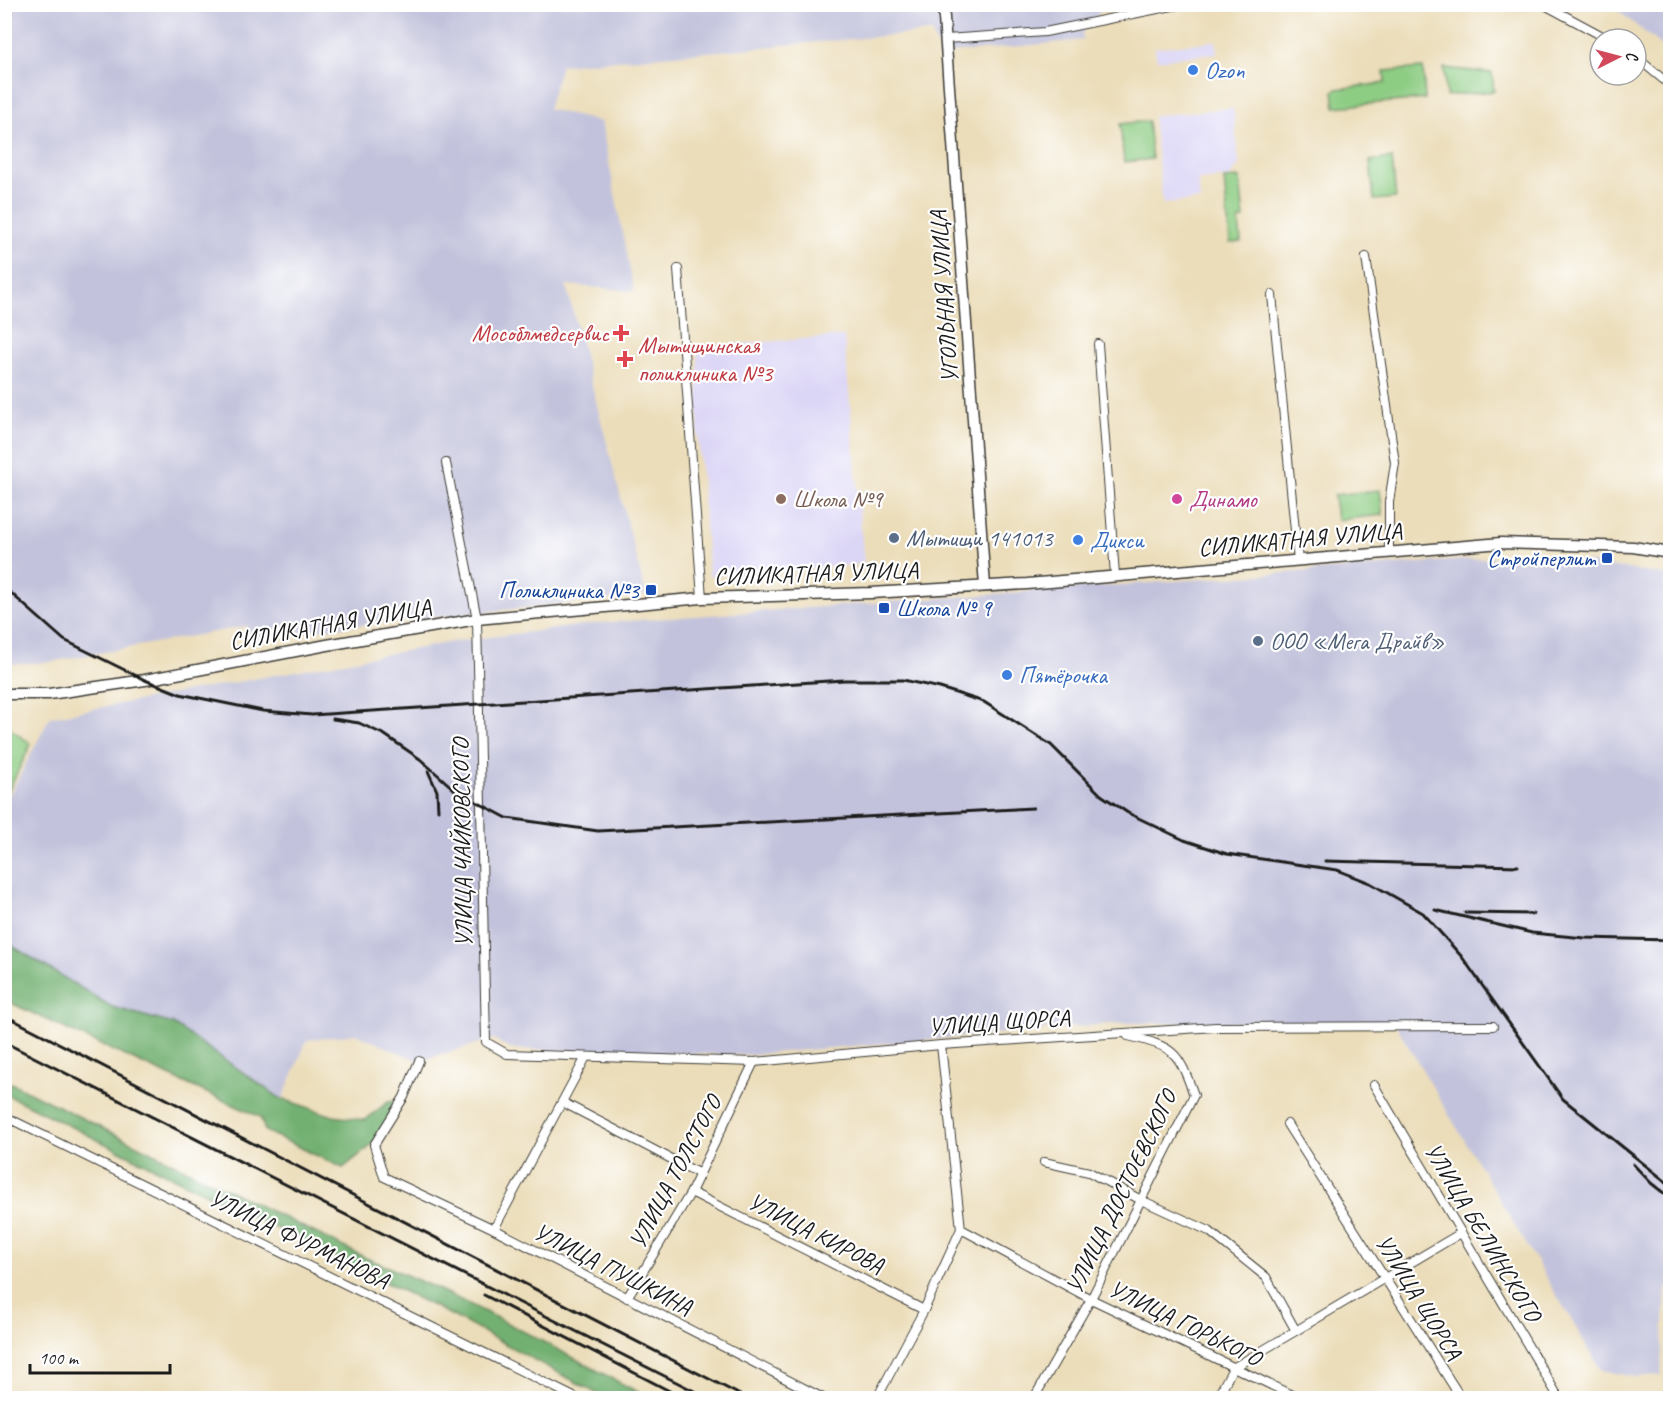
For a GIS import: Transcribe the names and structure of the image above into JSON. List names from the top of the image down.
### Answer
{
  "streets": {
    "street": [
      "УГОЛЬНАЯ УЛИЦА",
      "СИЛИКАТНАЯ УЛИЦА",
      "УЛИЦА ЧАЙКОВСКОГО",
      "УЛИЦА ЩОРСА",
      "УЛИЦА ТОЛСТОГО",
      "УЛИЦА ДОСТОЕВСКОГО",
      "УЛИЦА БЕЛИНСКОГО",
      "УЛИЦА КИРОВА",
      "УЛИЦА ФУРМАНОВА",
      "УЛИЦА ПУШКИНА",
      "УЛИЦА ГОРЬКОГО"
    ]
  },
  "crossings": [
    ["УГОЛЬНАЯ УЛИЦА", "СИЛИКАТНАЯ УЛИЦА"],
    ["СИЛИКАТНАЯ УЛИЦА", "УЛИЦА ЧАЙКОВСКОГО"],
    ["УЛИЦА ЧАЙКОВСКОГО", "УЛИЦА ЩОРСА"],
    ["УЛИЦА ЩОРСА", "УЛИЦА ТОЛСТОГО"],
    ["УЛИЦА ЩОРСА", "УЛИЦА ДОСТОЕВСКОГО"],
    ["УЛИЦА ТОЛСТОГО", "УЛИЦА КИРОВА"],
    ["УЛИЦА ТОЛСТОГО", "УЛИЦА ПУШКИНА"],
    ["УЛИЦА ДОСТОЕВСКОГО", "УЛИЦА ГОРЬКОГО"]
  ],
  "places": {
    "other": [
      "Ozon",
      "Школа №9",
      "Динамо",
      "Мытищи 141013",
      "Дикси",
      "ООО «Мега Драйв»",
      "Пятёрочка"
    ],
    "health": ["Мособлмедсервис", "Мытищинская поликлиника №3"],
    "transit": ["Стройперлит", "Поликлиника №3", "Школа № 9"]
  },
  "scale_bar": "100 m",
  "north": "right"
}
